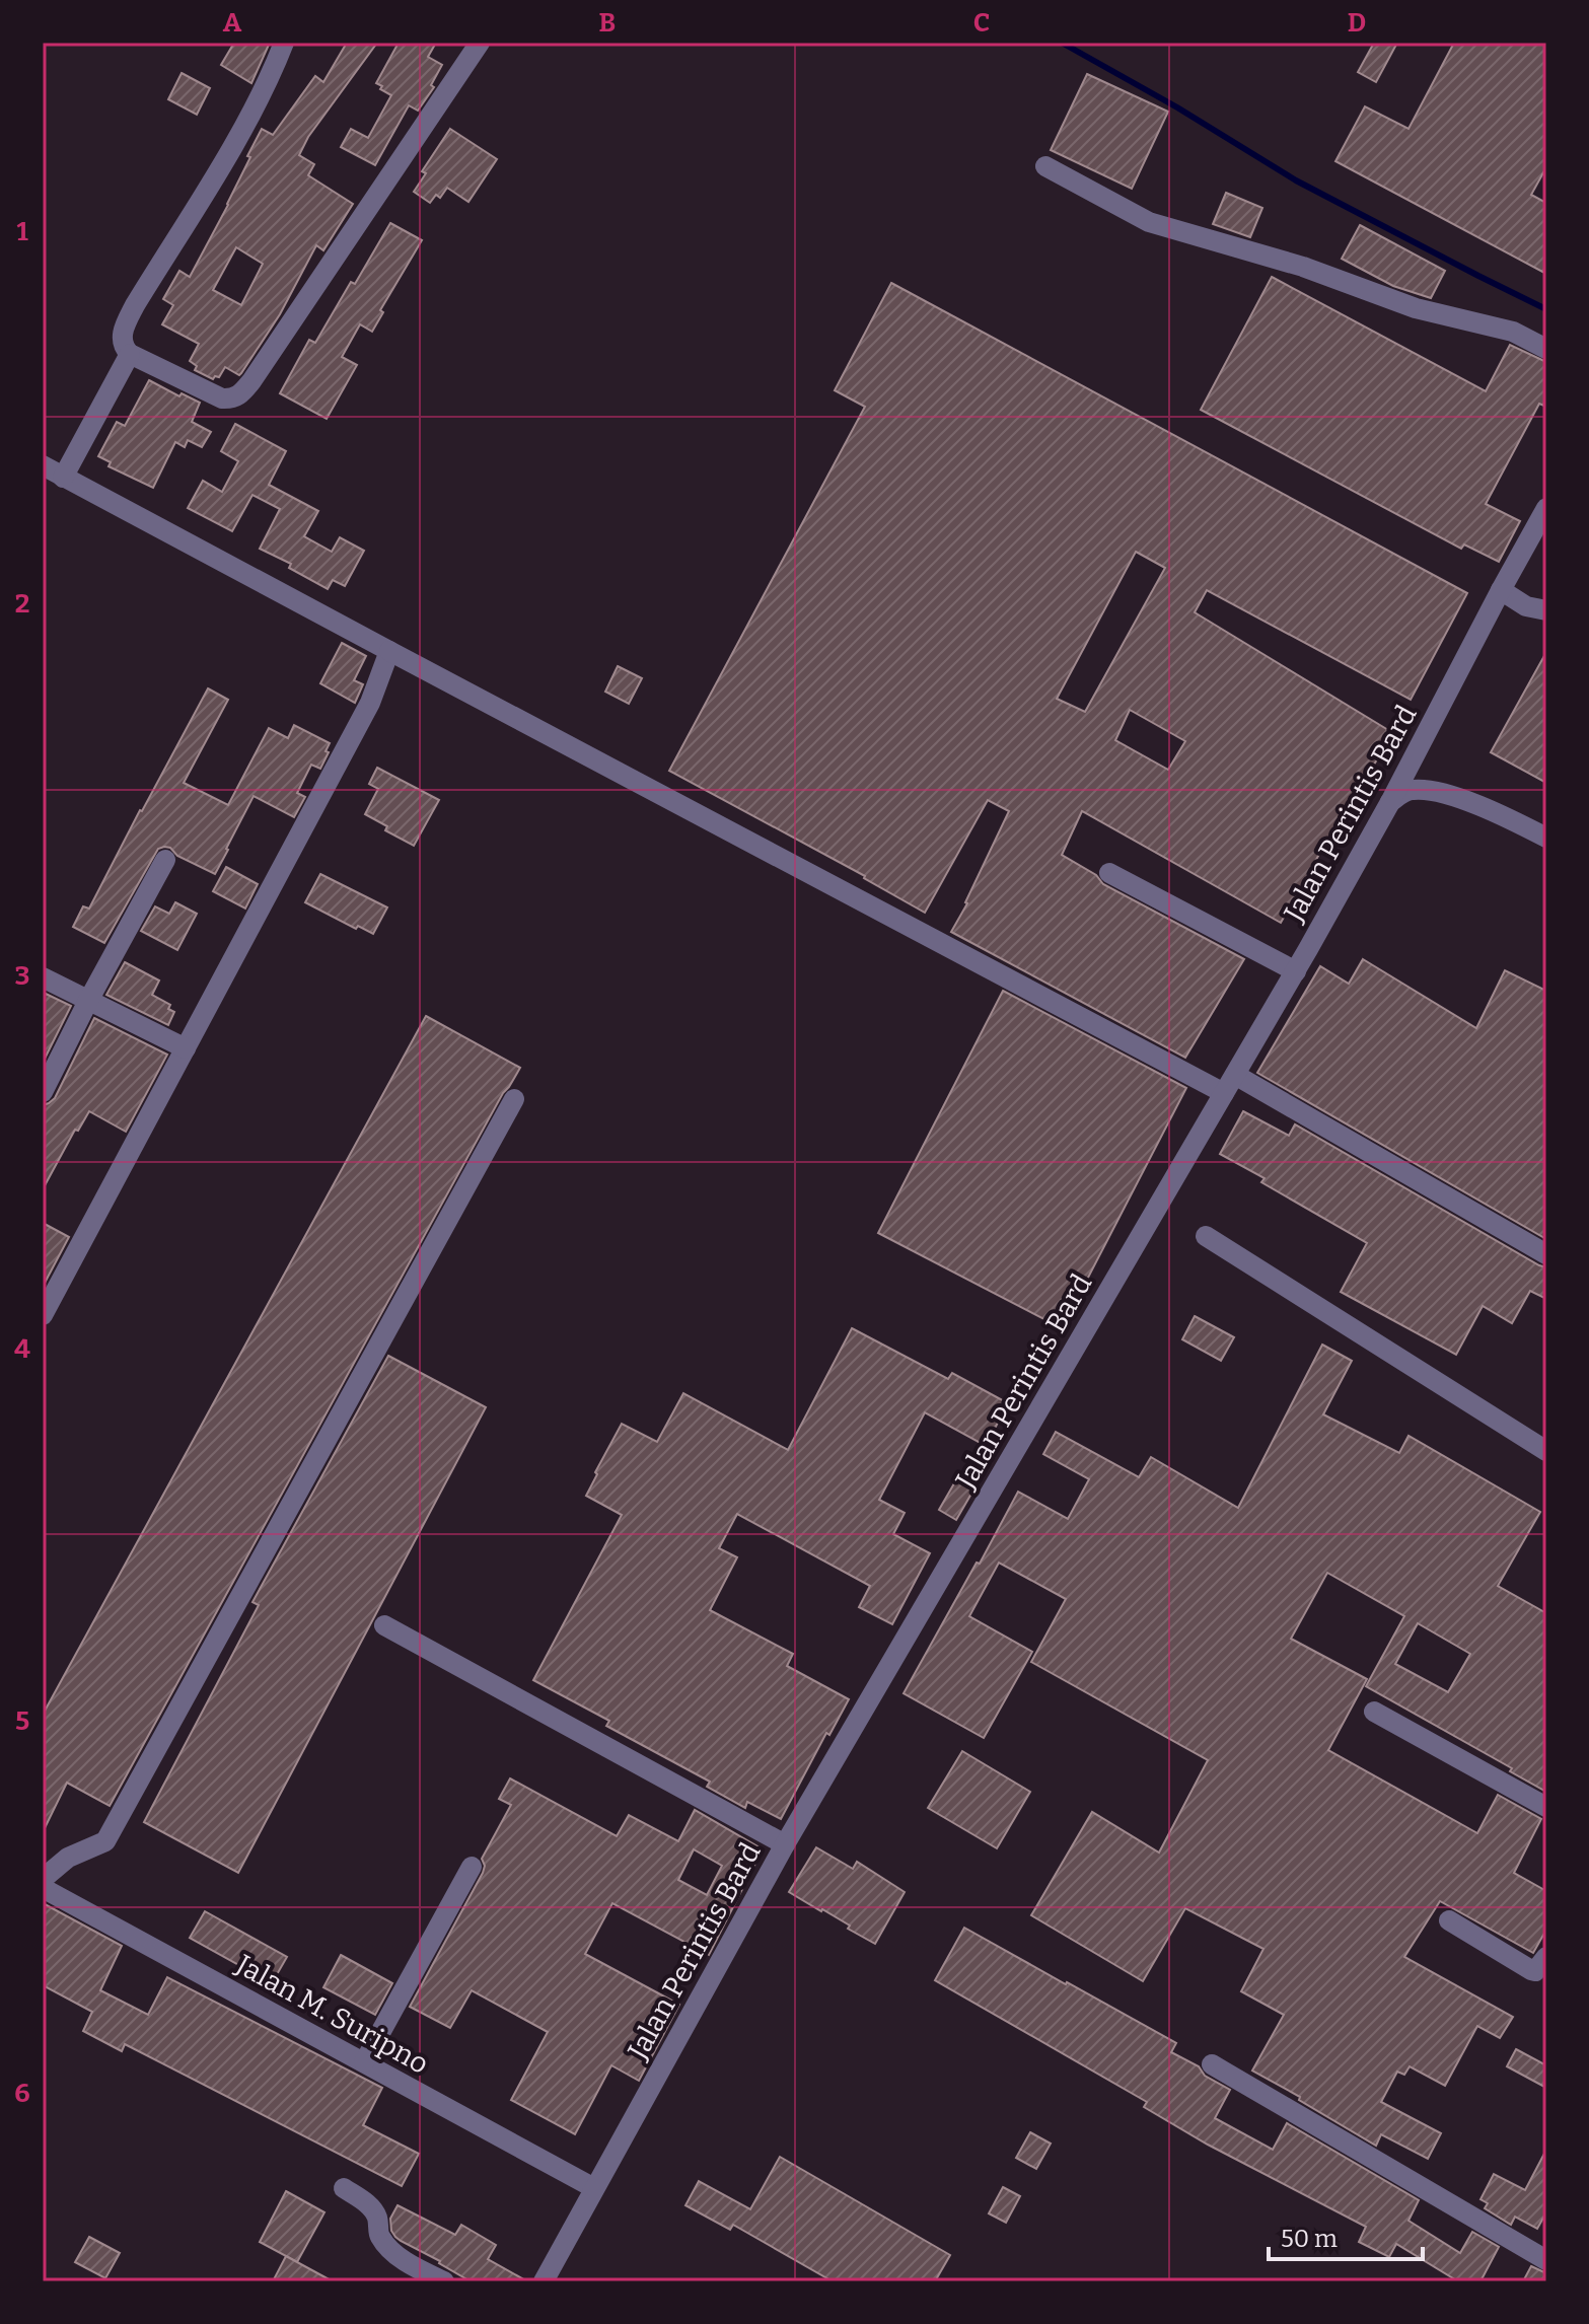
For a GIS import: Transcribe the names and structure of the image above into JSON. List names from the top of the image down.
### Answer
{
  "streets": {
    "street": ["Jalan Perintis Bard", "Jalan M. Suripno"]
  },
  "crossings": [
    ["Jalan Perintis Bard", "Jalan M. Suripno"]
  ],
  "scale_bar": "50 m",
  "grid": {
    "columns": [
      "A",
      "B",
      "C",
      "D"
    ],
    "rows": [
      "1",
      "2",
      "3",
      "4",
      "5",
      "6"
    ]
  }
}
